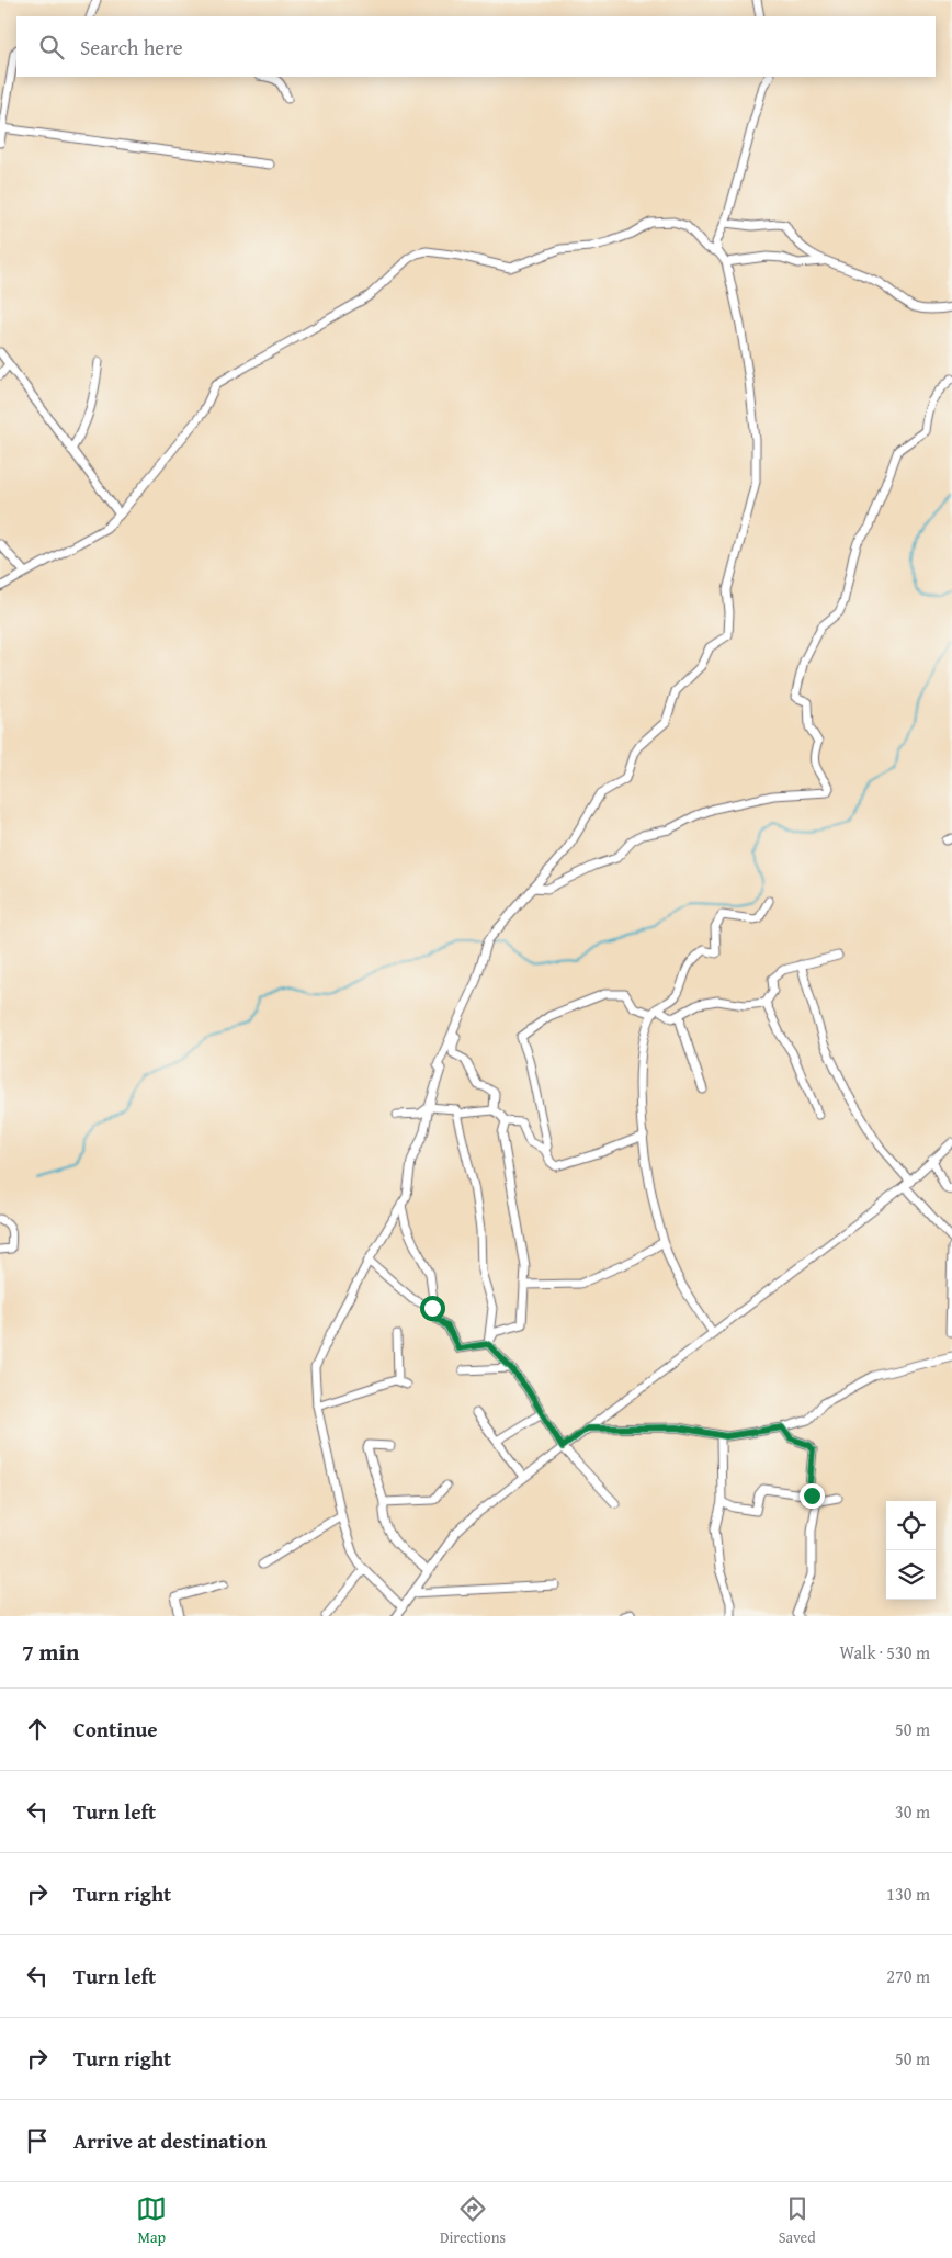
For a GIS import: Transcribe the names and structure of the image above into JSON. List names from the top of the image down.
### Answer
{
  "page": {
    "search": "Search here",
    "heading": ["7 min", "Walk · 530 m"],
    "list": [
      ["Continue", "50 m"],
      ["Turn left", "30 m"],
      ["Turn right", "130 m"],
      ["Turn left", "270 m"],
      ["Turn right", "50 m"],
      "Arrive at destination"
    ],
    "nav": ["Map", "Directions", "Saved"]
  }
}
